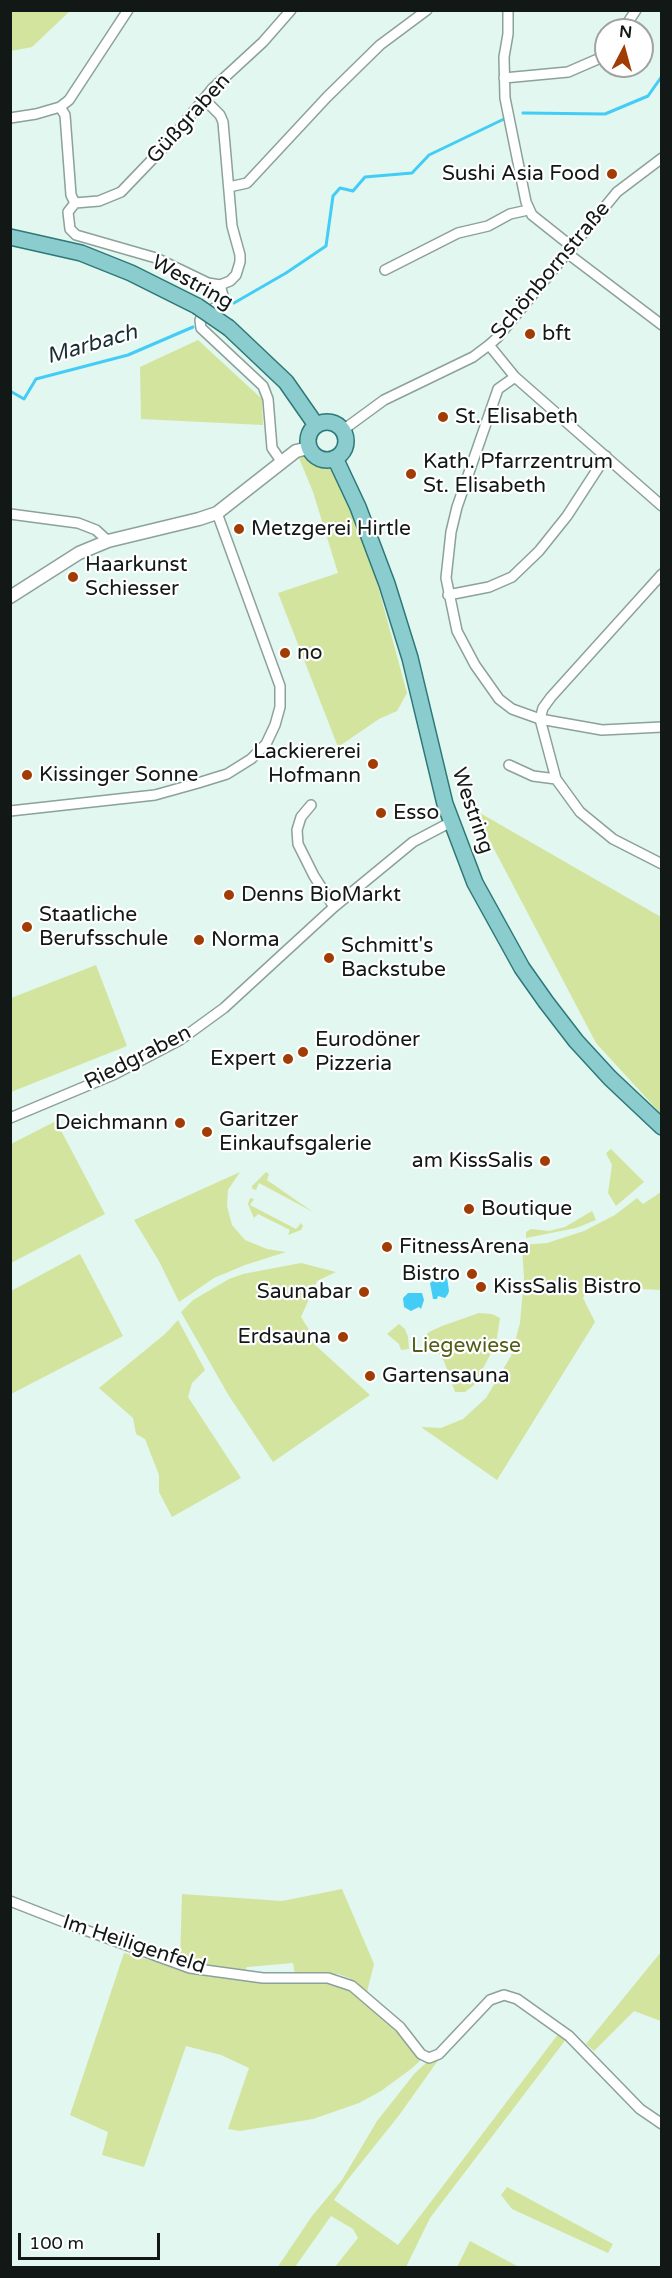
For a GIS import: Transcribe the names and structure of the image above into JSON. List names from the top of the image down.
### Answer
{
  "streets": {
    "main road": ["Westring"],
    "street": [
      "Güßgraben",
      "Schönbornstraße",
      "Riedgraben",
      "Im Heiligenfeld"
    ]
  },
  "crossings": [
    ["Schönbornstraße", "Westring"],
    ["Westring", "Riedgraben"]
  ],
  "water": ["Marbach"],
  "parks": ["Liegewiese"],
  "places": [
    "Sushi Asia Food",
    "bft",
    "St. Elisabeth",
    "Kath. Pfarrzentrum St. Elisabeth",
    "Metzgerei Hirtle",
    "Haarkunst Schiesser",
    "no",
    "Lackiererei Hofmann",
    "Kissinger Sonne",
    "Esso",
    "Denns BioMarkt",
    "Staatliche Berufsschule",
    "Norma",
    "Schmitt's Backstube",
    "Eurodöner Pizzeria",
    "Expert",
    "Deichmann",
    "Garitzer Einkaufsgalerie",
    "am KissSalis",
    "Boutique",
    "FitnessArena",
    "Bistro",
    "KissSalis Bistro",
    "Saunabar",
    "Erdsauna",
    "Gartensauna"
  ],
  "scale_bar": "100 m",
  "north": "top"
}
